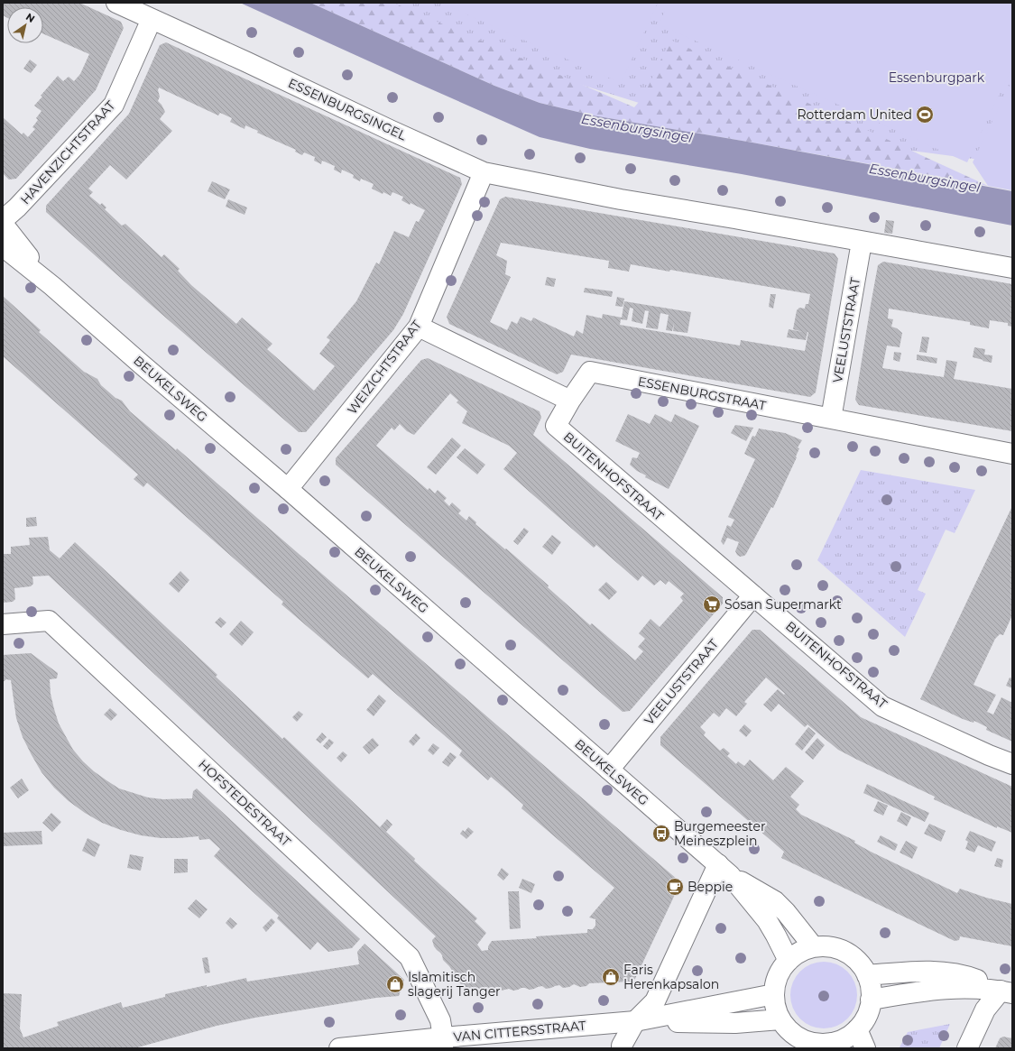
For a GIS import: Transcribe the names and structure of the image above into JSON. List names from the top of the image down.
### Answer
{
  "streets": {
    "street": [
      "ESSENBURGSINGEL",
      "HAVENZICHTSTRAAT",
      "VEELUSTSTRAAT",
      "WEIZICHTSTRAAT",
      "BEUKELSWEG",
      "ESSENBURGSTRAAT",
      "BUITENHOFSTRAAT",
      "HOFSTEDESTRAAT",
      "VAN CITTERSSTRAAT"
    ]
  },
  "crossings": [
    ["ESSENBURGSINGEL", "HAVENZICHTSTRAAT"],
    ["ESSENBURGSINGEL", "VEELUSTSTRAAT"],
    ["ESSENBURGSINGEL", "WEIZICHTSTRAAT"],
    ["VEELUSTSTRAAT", "BEUKELSWEG"],
    ["VEELUSTSTRAAT", "ESSENBURGSTRAAT"],
    ["VEELUSTSTRAAT", "BUITENHOFSTRAAT"],
    ["WEIZICHTSTRAAT", "BEUKELSWEG"],
    ["BEUKELSWEG", "VAN CITTERSSTRAAT"],
    ["ESSENBURGSTRAAT", "BUITENHOFSTRAAT"],
    ["HOFSTEDESTRAAT", "VAN CITTERSSTRAAT"]
  ],
  "water": ["Essenburgsingel"],
  "parks": ["Essenburgpark"],
  "places": {
    "sports": ["Rotterdam United"],
    "supermarket": ["Sosan Supermarkt"],
    "bus stop": ["Burgemeester Meineszplein"],
    "cafe": ["Beppie"],
    "shop": ["Faris Herenkapsalon", "Islamitisch slagerij Tanger"]
  },
  "north": "top right"
}
